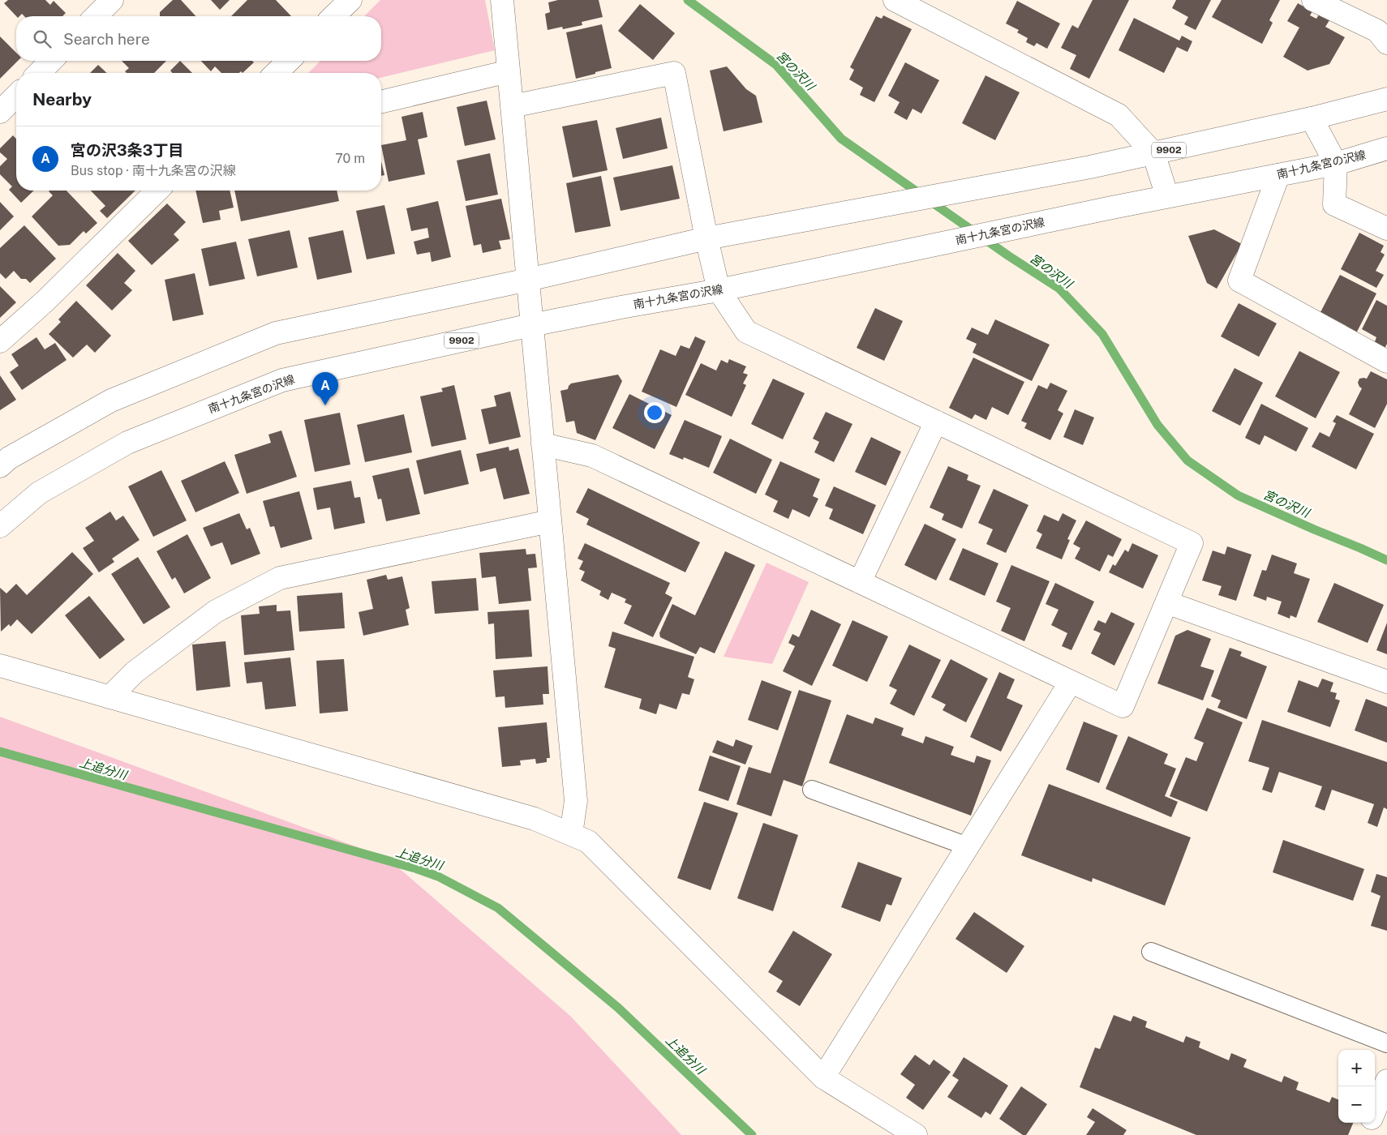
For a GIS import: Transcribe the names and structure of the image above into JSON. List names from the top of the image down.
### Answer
{
  "streets": {
    "street": ["9902", "南十九条宮の沢線"]
  },
  "water": ["宮の沢川", "上追分川"],
  "page": {
    "search": "Search here",
    "heading": "Nearby",
    "list": [
      {
        "mark": "A",
        "name": "宮の沢3条3丁目",
        "note": "Bus stop · 南十九条宮の沢線",
        "value": "70 m"
      }
    ],
    "pins": "A",
    "map_buttons": ["+", "−"]
  }
}
